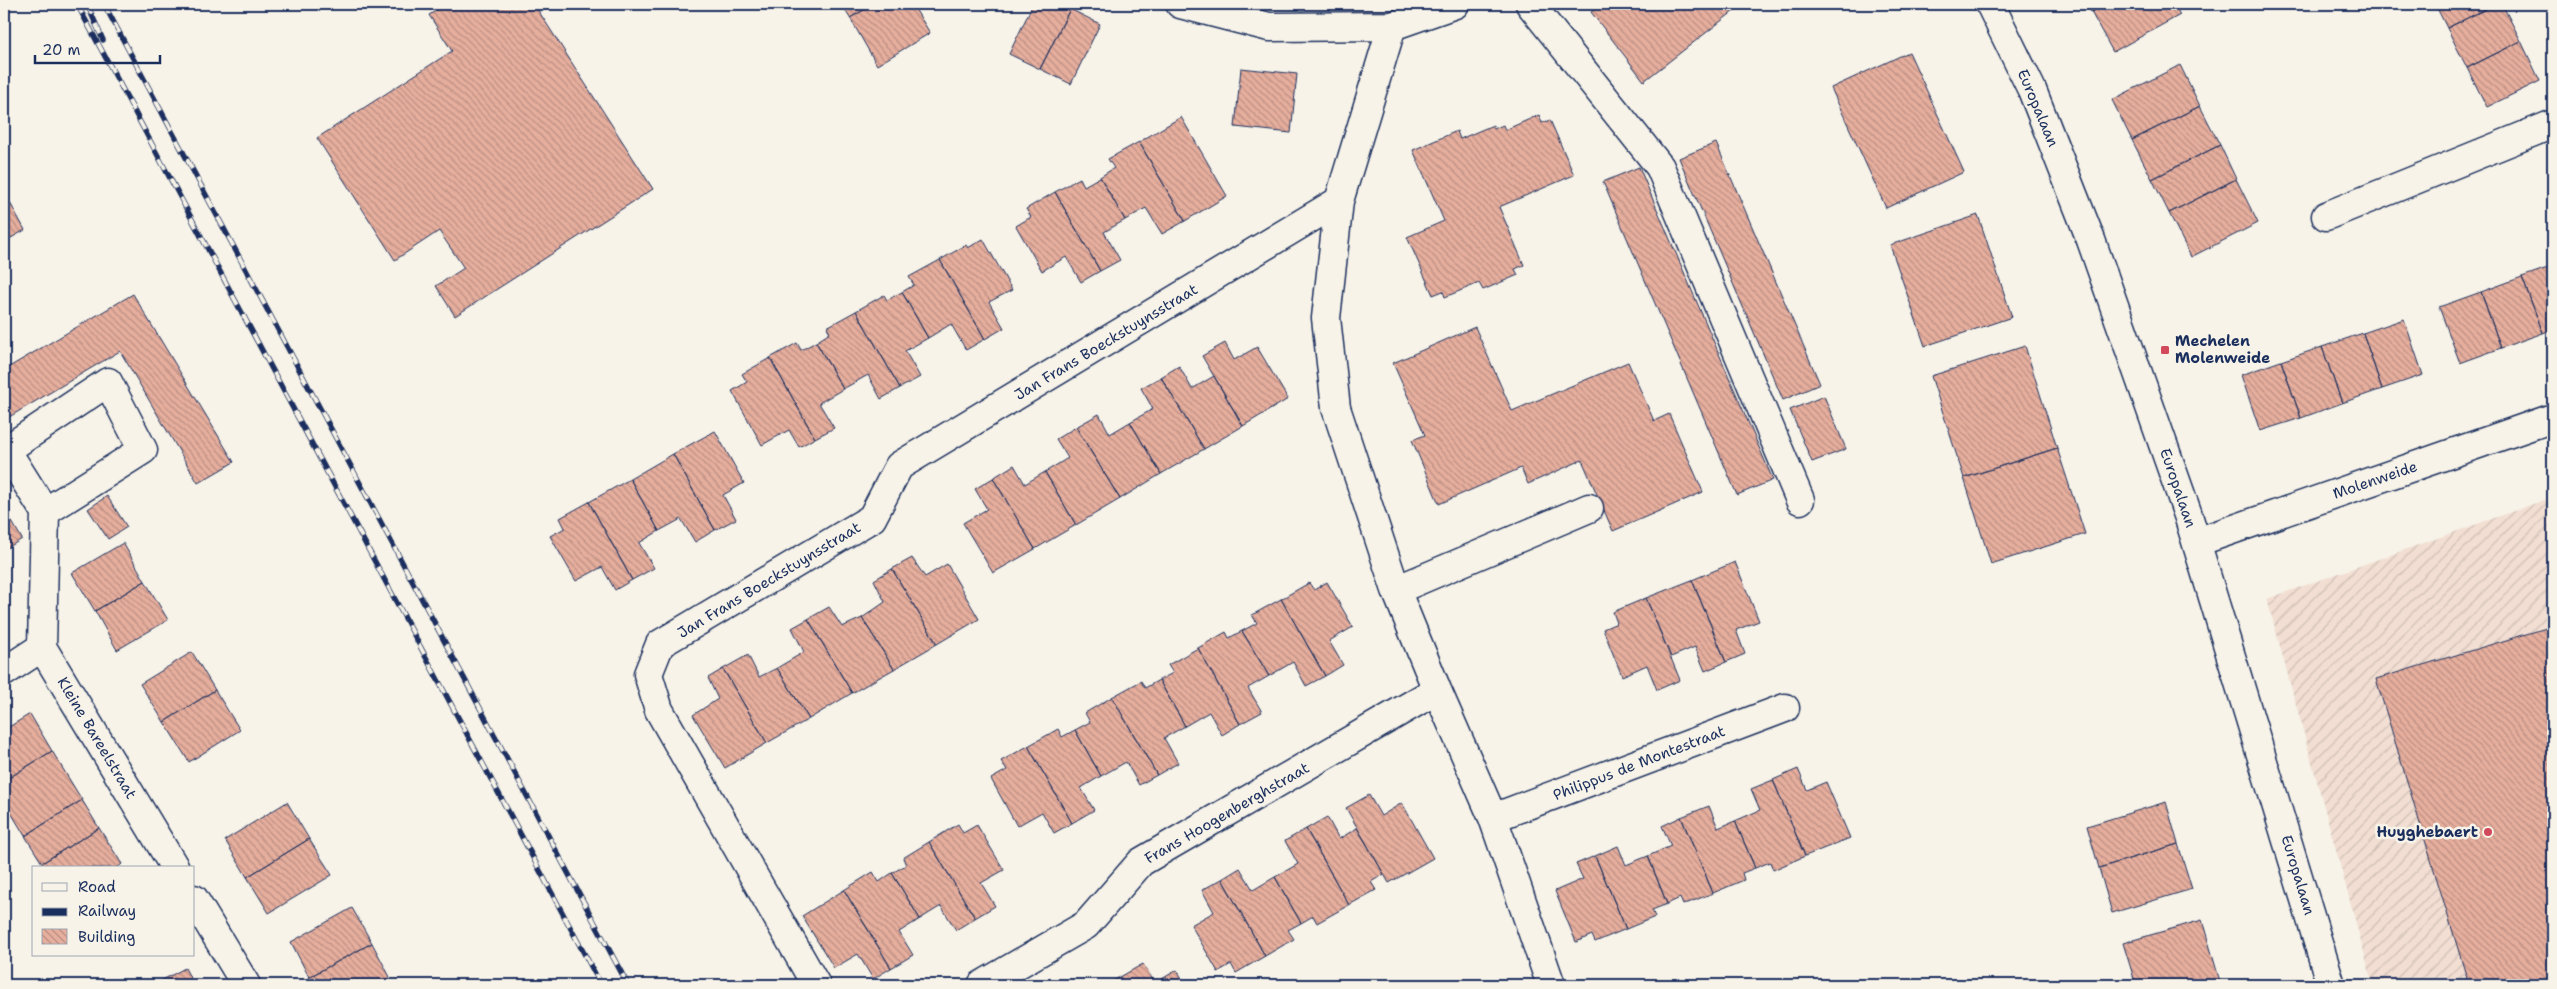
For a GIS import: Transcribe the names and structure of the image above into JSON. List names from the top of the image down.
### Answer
{
  "streets": {
    "street": [
      "Europalaan",
      "Jan Frans Boeckstuynsstraat",
      "Molenweide",
      "Kleine Bareelstraat",
      "Philippus de Montestraat",
      "Frans Hoogenberghstraat"
    ]
  },
  "crossings": [
    ["Europalaan", "Molenweide"]
  ],
  "places": {
    "transit": ["Mechelen Molenweide"],
    "other": ["Huyghebaert"]
  },
  "legend": ["Road", "Railway", "Building"],
  "scale_bar": "20 m"
}
